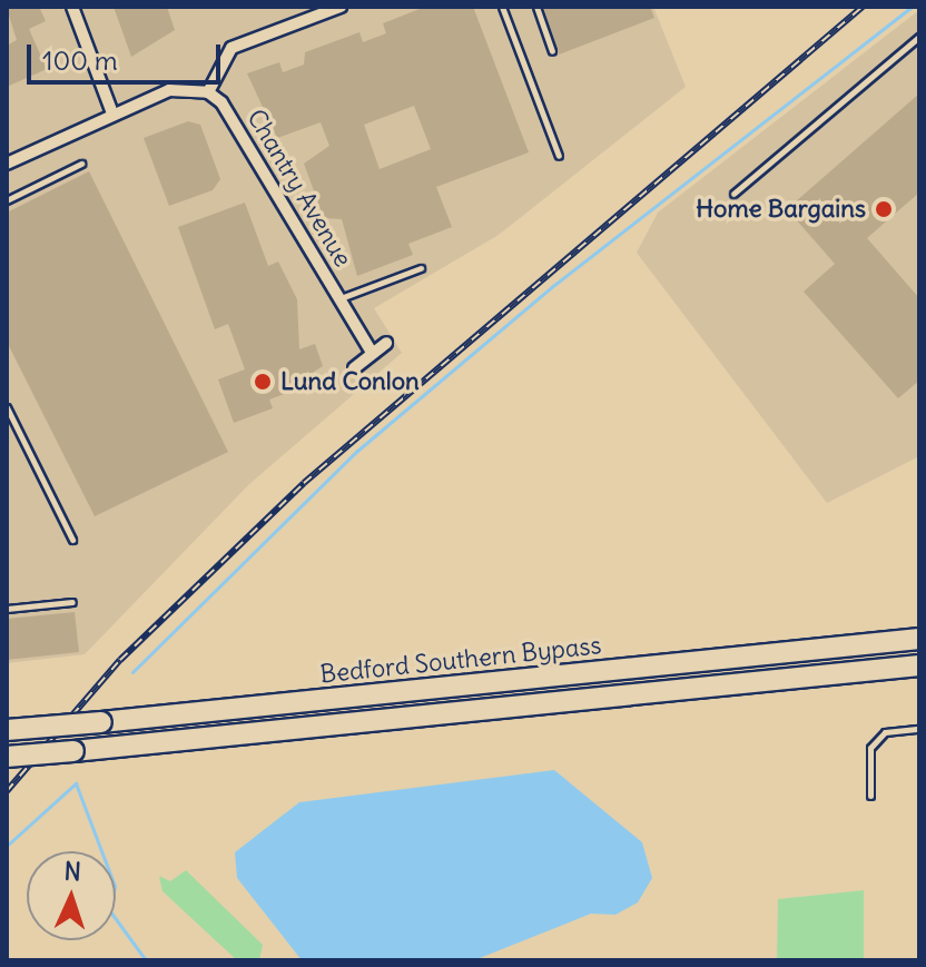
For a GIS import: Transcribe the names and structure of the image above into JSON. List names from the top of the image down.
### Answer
{
  "streets": {
    "highway": ["Bedford Southern Bypass"],
    "street": ["Chantry Avenue"]
  },
  "places": ["Home Bargains", "Lund Conlon"],
  "scale_bar": "100 m",
  "north": "top"
}
